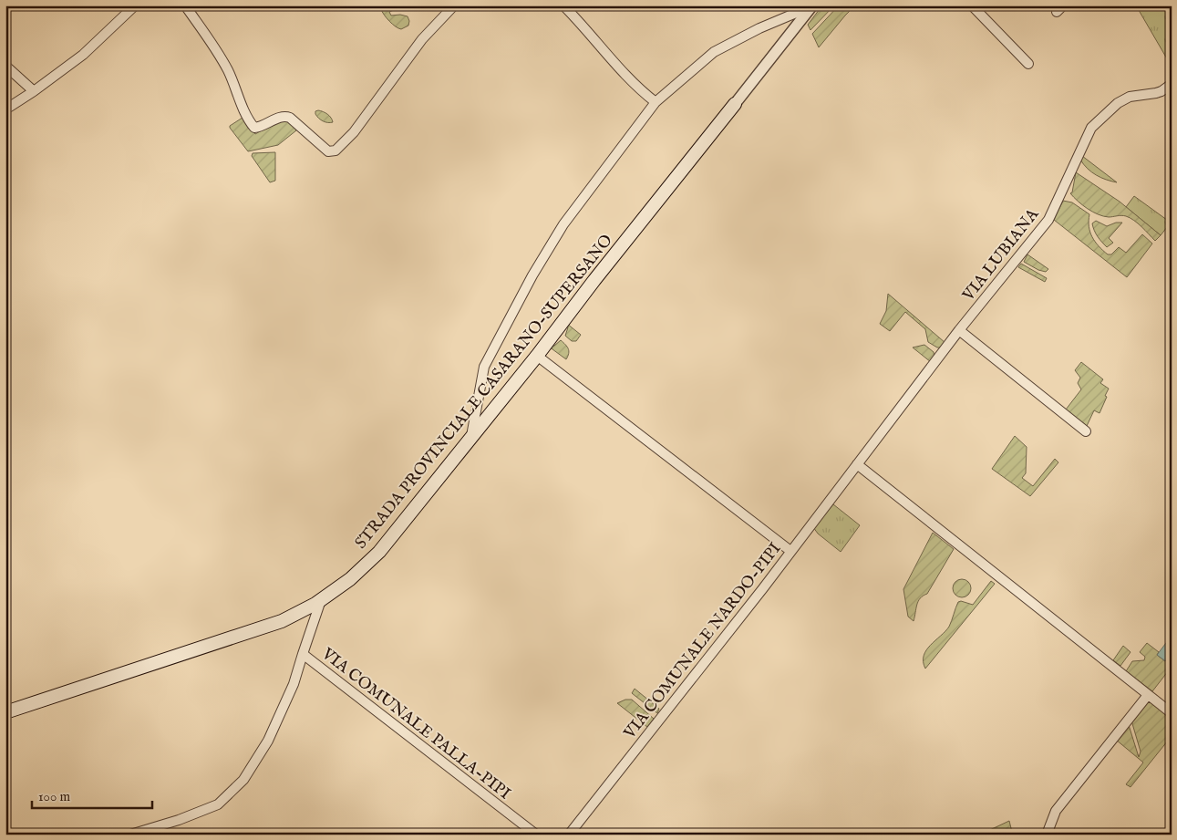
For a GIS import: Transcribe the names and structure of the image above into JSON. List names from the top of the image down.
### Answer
{
  "streets": {
    "main road": ["STRADA PROVINCIALE CASARANO-SUPERSANO"],
    "street": ["VIA LUBIANA", "VIA COMUNALE NARDO-PIPI", "VIA COMUNALE PALLA-PIPI"]
  },
  "crossings": [
    ["VIA LUBIANA", "VIA COMUNALE NARDO-PIPI"],
    ["STRADA PROVINCIALE CASARANO-SUPERSANO", "VIA COMUNALE PALLA-PIPI"]
  ],
  "scale_bar": "100 m"
}
